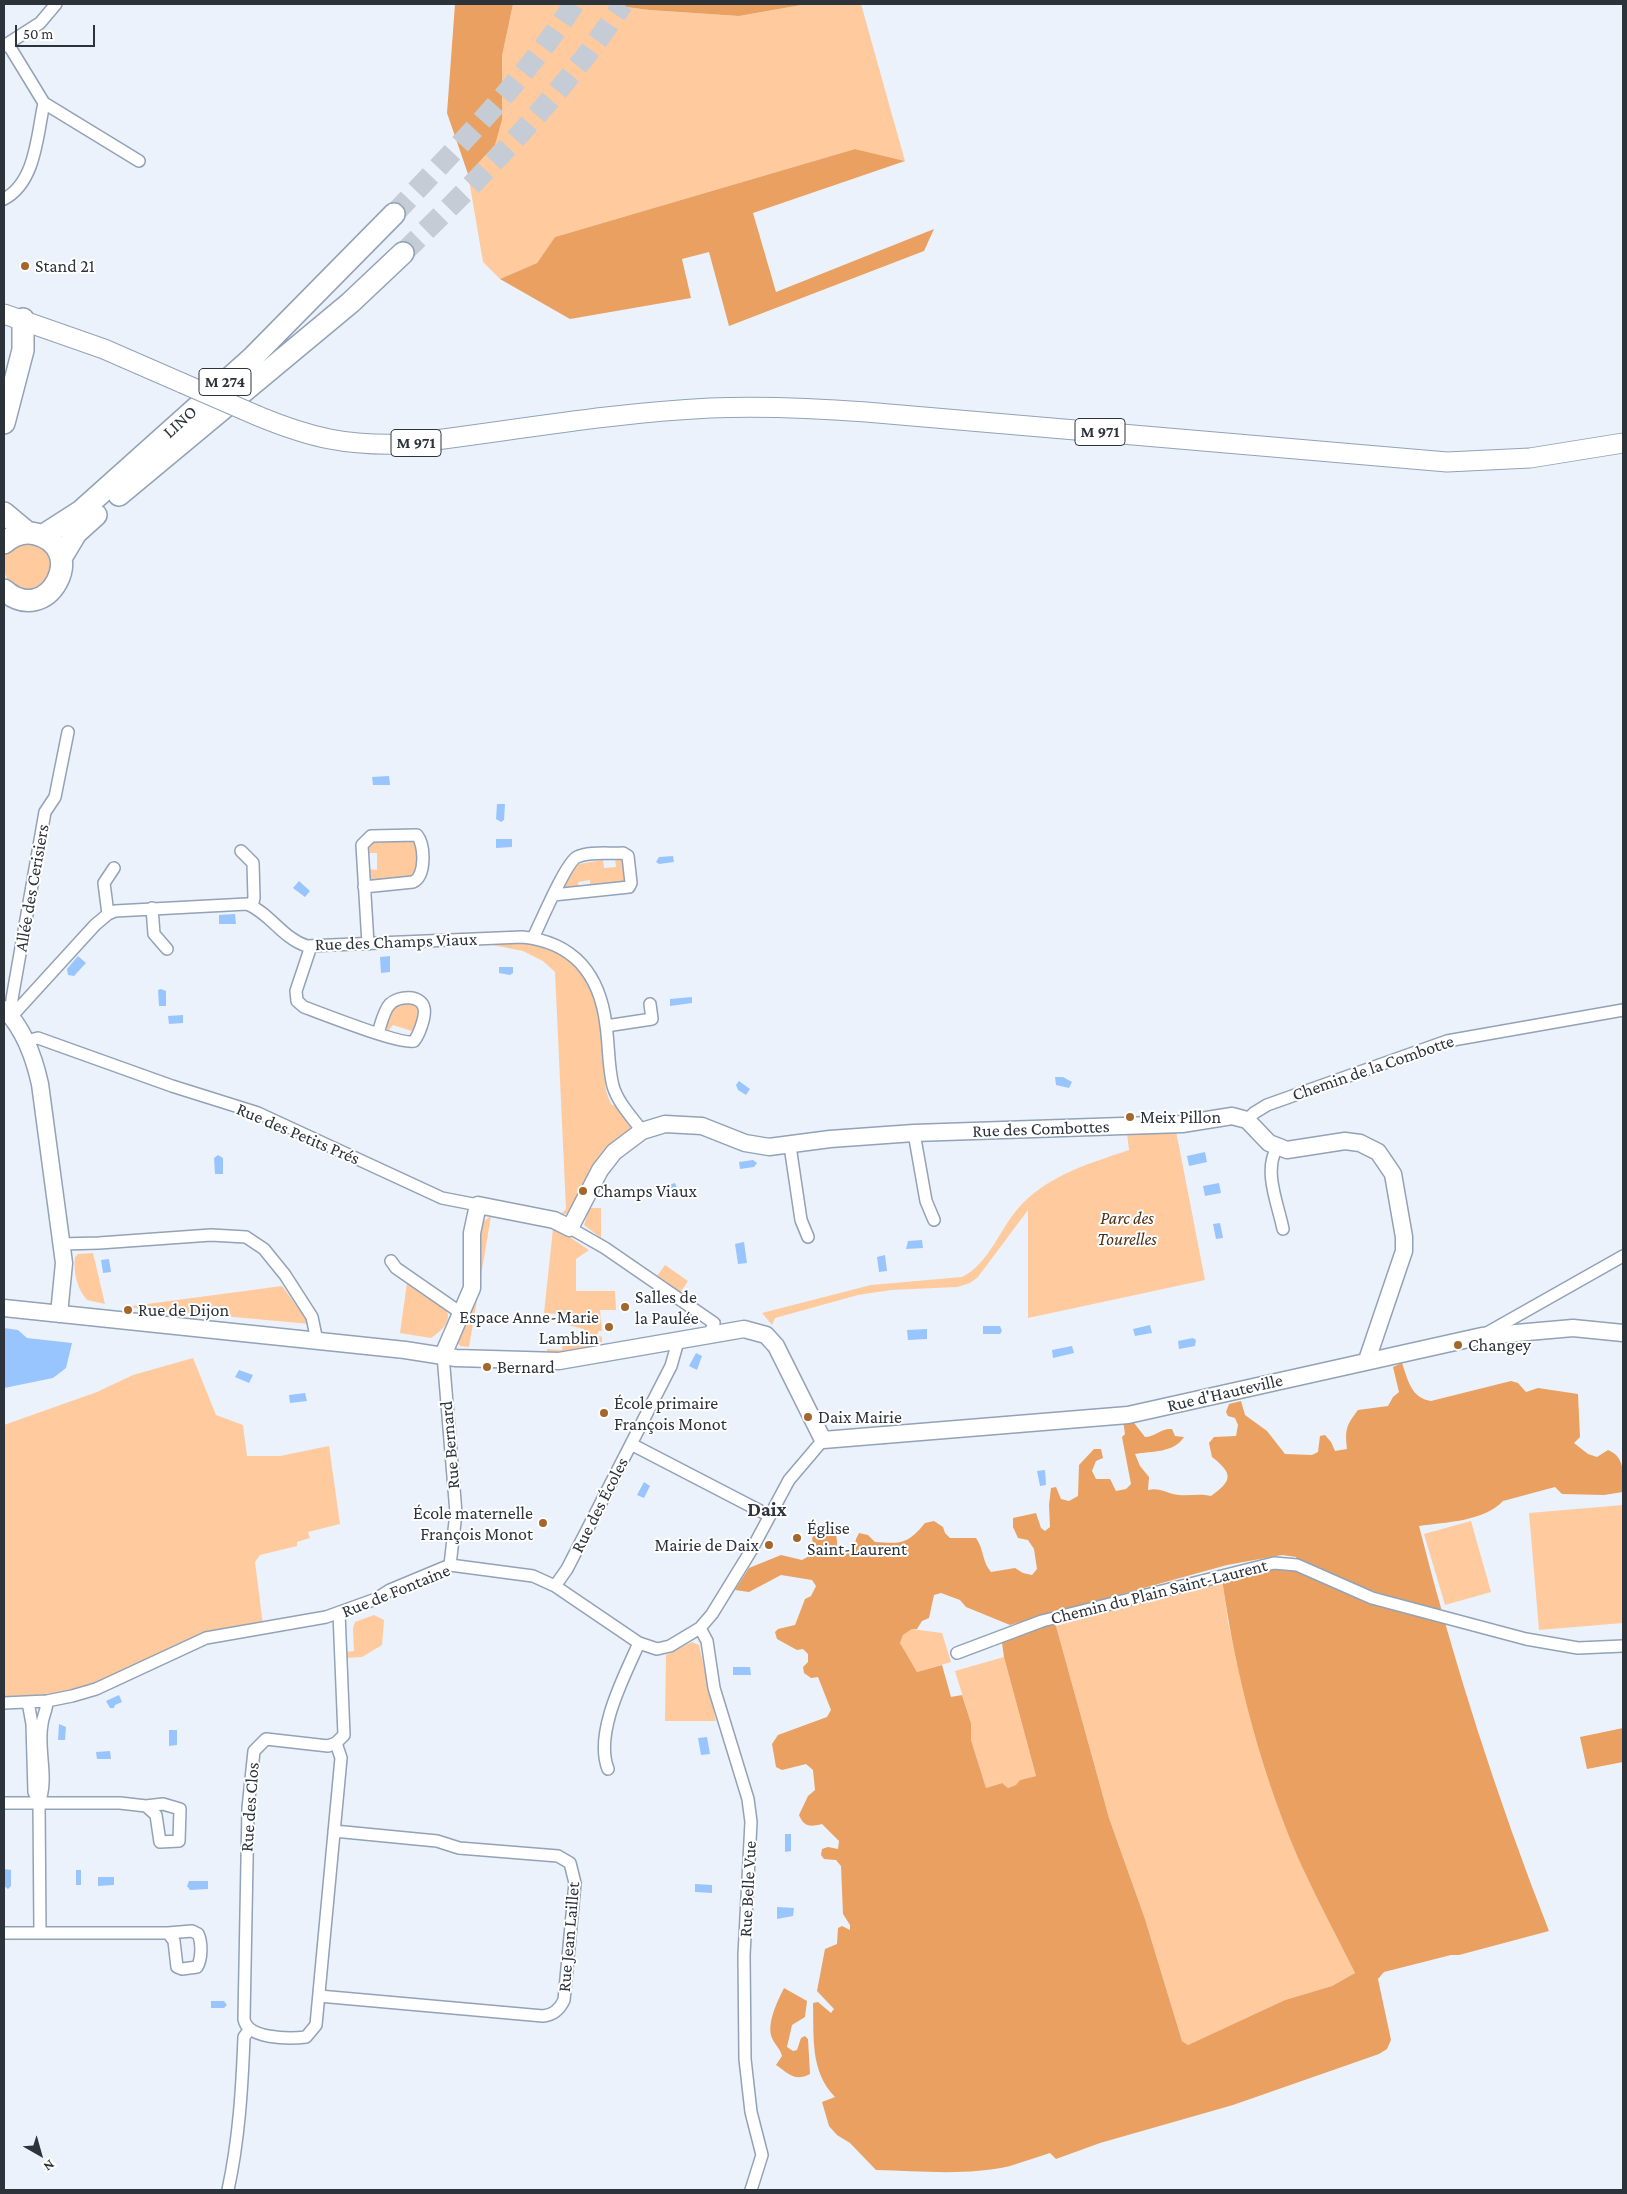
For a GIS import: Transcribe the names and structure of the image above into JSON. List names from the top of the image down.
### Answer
{
  "streets": {
    "highway": ["M 274", "LINO"],
    "main road": ["M 971"],
    "street": [
      "Allée des Cerisiers",
      "Rue des Champs Viaux",
      "Chemin de la Combotte",
      "Rue des Combottes",
      "Rue des Petits Prés",
      "Rue d'Hauteville",
      "Rue Bernard",
      "Rue des Écoles",
      "Rue de Fontaine",
      "Chemin du Plain Saint-Laurent",
      "Rue des Clos",
      "Rue Belle Vue",
      "Rue Jean Laillet"
    ]
  },
  "crossings": [
    ["Rue des Champs Viaux", "Rue des Combottes"],
    ["Chemin de la Combotte", "Rue des Combottes"],
    ["Rue des Combottes", "Rue des Petits Prés"],
    ["Rue d'Hauteville", "Rue de Fontaine"],
    ["Rue Bernard", "Rue de Fontaine"],
    ["Rue des Écoles", "Rue de Fontaine"],
    ["Rue de Fontaine", "Rue Belle Vue"]
  ],
  "districts": ["Daix"],
  "parks": ["Parc des Tourelles"],
  "places": [
    "Stand 21",
    "Meix Pillon",
    "Champs Viaux",
    "Salles de la Paulée",
    "Rue de Dijon",
    "Espace Anne-Marie Lamblin",
    "Changey",
    "Bernard",
    "École primaire François Monot",
    "Daix Mairie",
    "École maternelle François Monot",
    "Église Saint-Laurent",
    "Mairie de Daix"
  ],
  "scale_bar": "50 m",
  "north": "bottom right"
}
